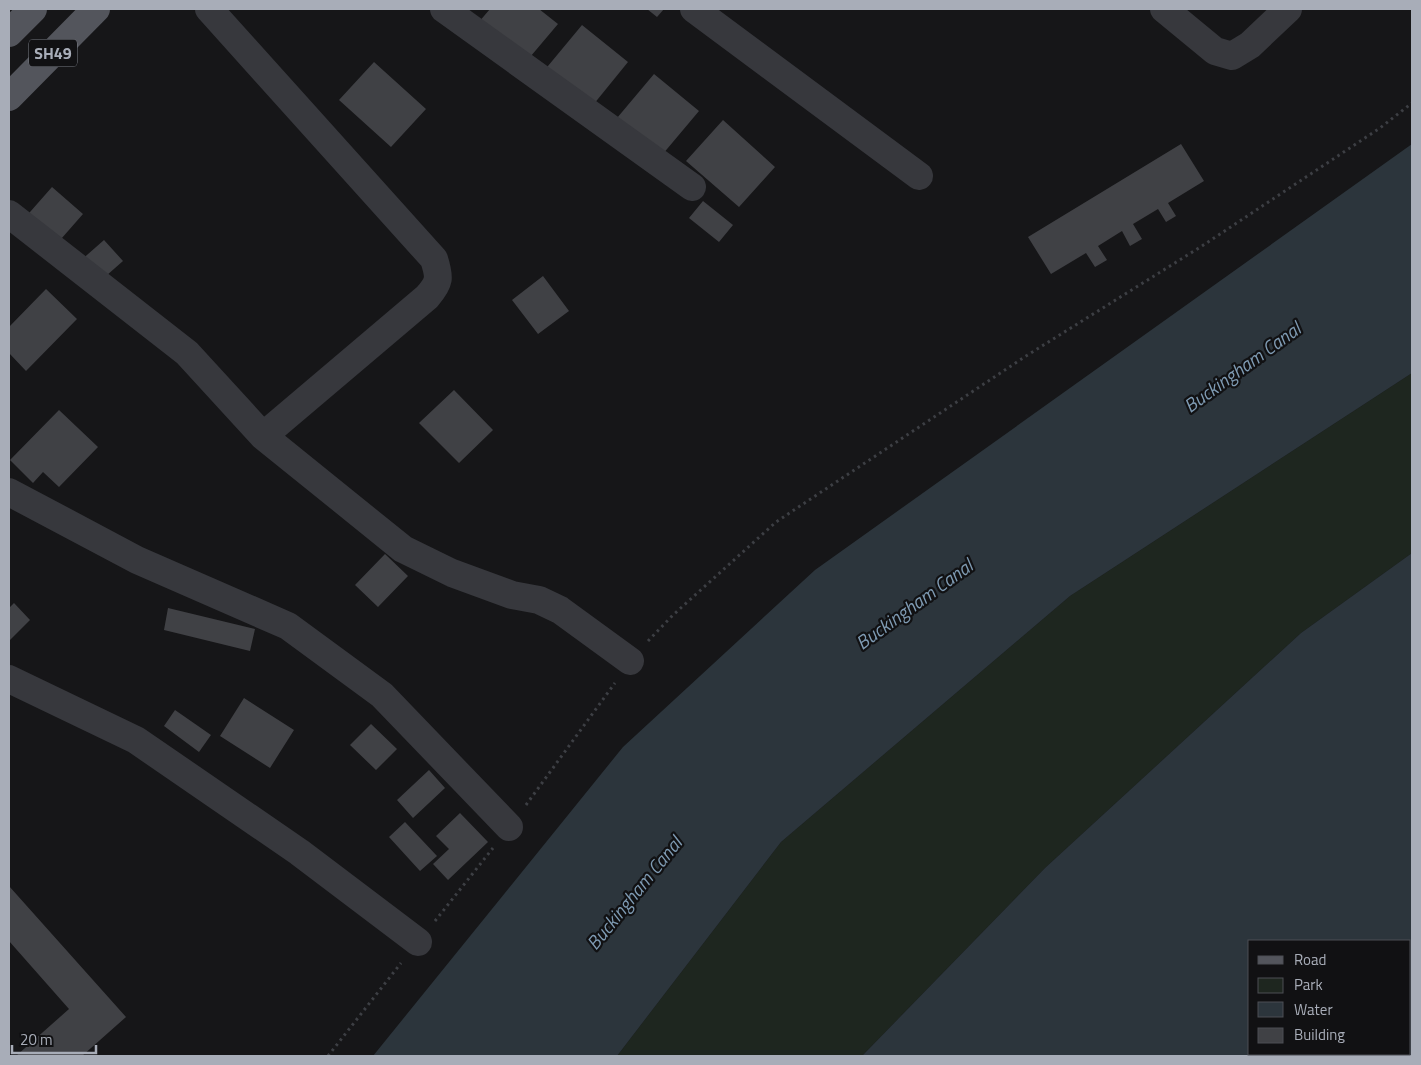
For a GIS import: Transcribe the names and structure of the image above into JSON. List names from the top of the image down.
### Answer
{
  "streets": {
    "main road": ["SH49"]
  },
  "water": ["Buckingham Canal"],
  "legend": [
    "Road",
    "Park",
    "Water",
    "Building"
  ],
  "scale_bar": "20 m"
}
